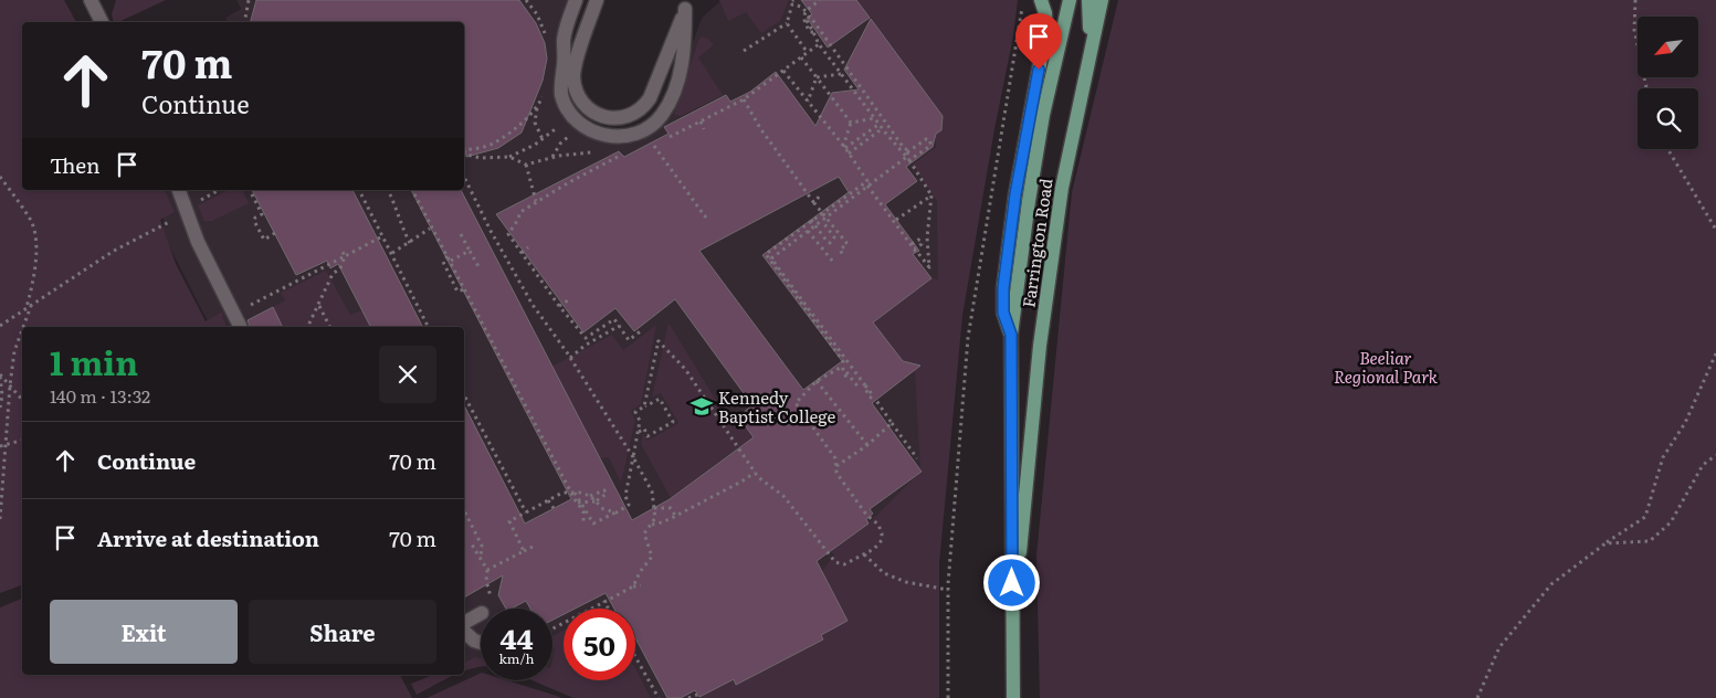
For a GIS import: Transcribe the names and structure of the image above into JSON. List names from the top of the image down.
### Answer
{
  "streets": {
    "main road": ["Farrington Road"]
  },
  "parks": ["Beeliar Regional Park"],
  "places": {
    "school or university": ["Kennedy Baptist College"]
  },
  "north": "bottom left",
  "page": {
    "turn": ["70 m", "Continue"],
    "then": "Then",
    "heading": ["1 min", "140 m · 13:32"],
    "list": [
      {
        "name": "Continue",
        "value": "70 m"
      },
      {
        "name": "Arrive at destination",
        "value": "70 m"
      }
    ],
    "buttons": ["Exit", "Share"],
    "speed": "44 km/h",
    "limit": "50"
  }
}
